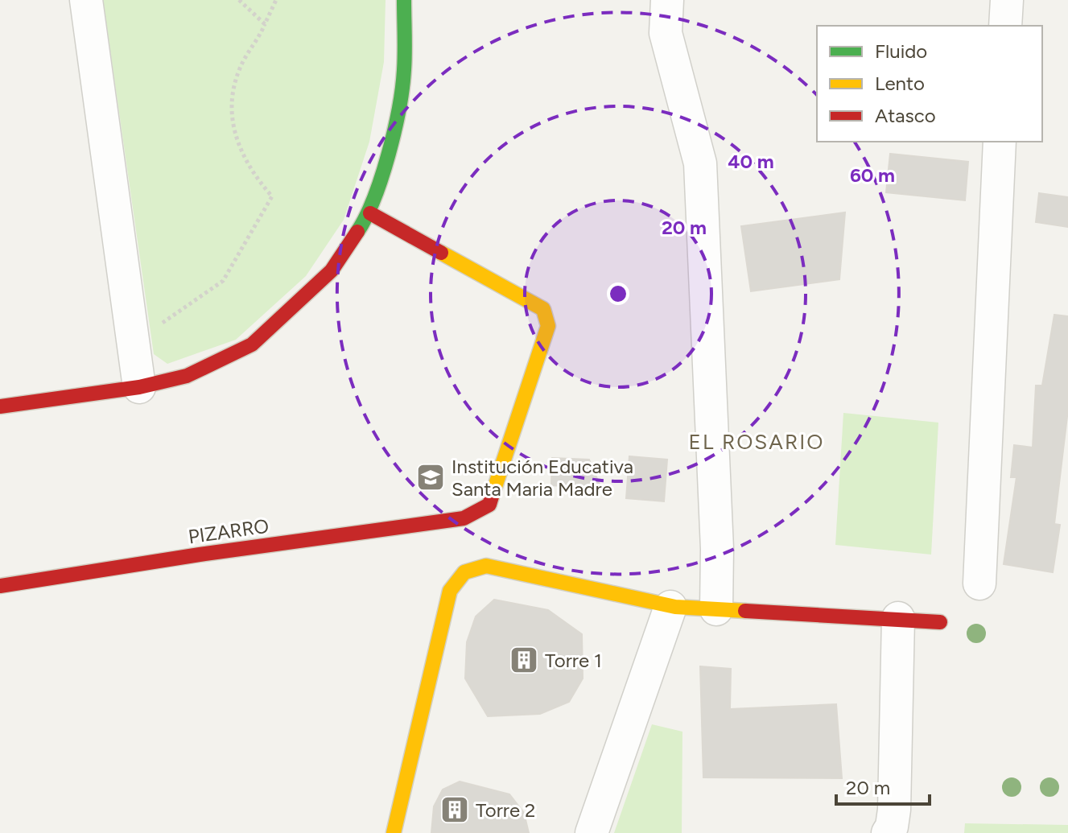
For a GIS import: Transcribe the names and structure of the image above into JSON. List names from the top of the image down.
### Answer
{
  "streets": {
    "street": ["PIZARRO"]
  },
  "districts": ["EL ROSARIO"],
  "places": {
    "school or university": ["Institución Educativa Santa Maria Madre"],
    "building": ["Torre 1", "Torre 2"]
  },
  "legend": ["Fluido", "Lento", "Atasco"],
  "scale_bar": "20 m",
  "rings": ["40 m", "60 m", "20 m"]
}
